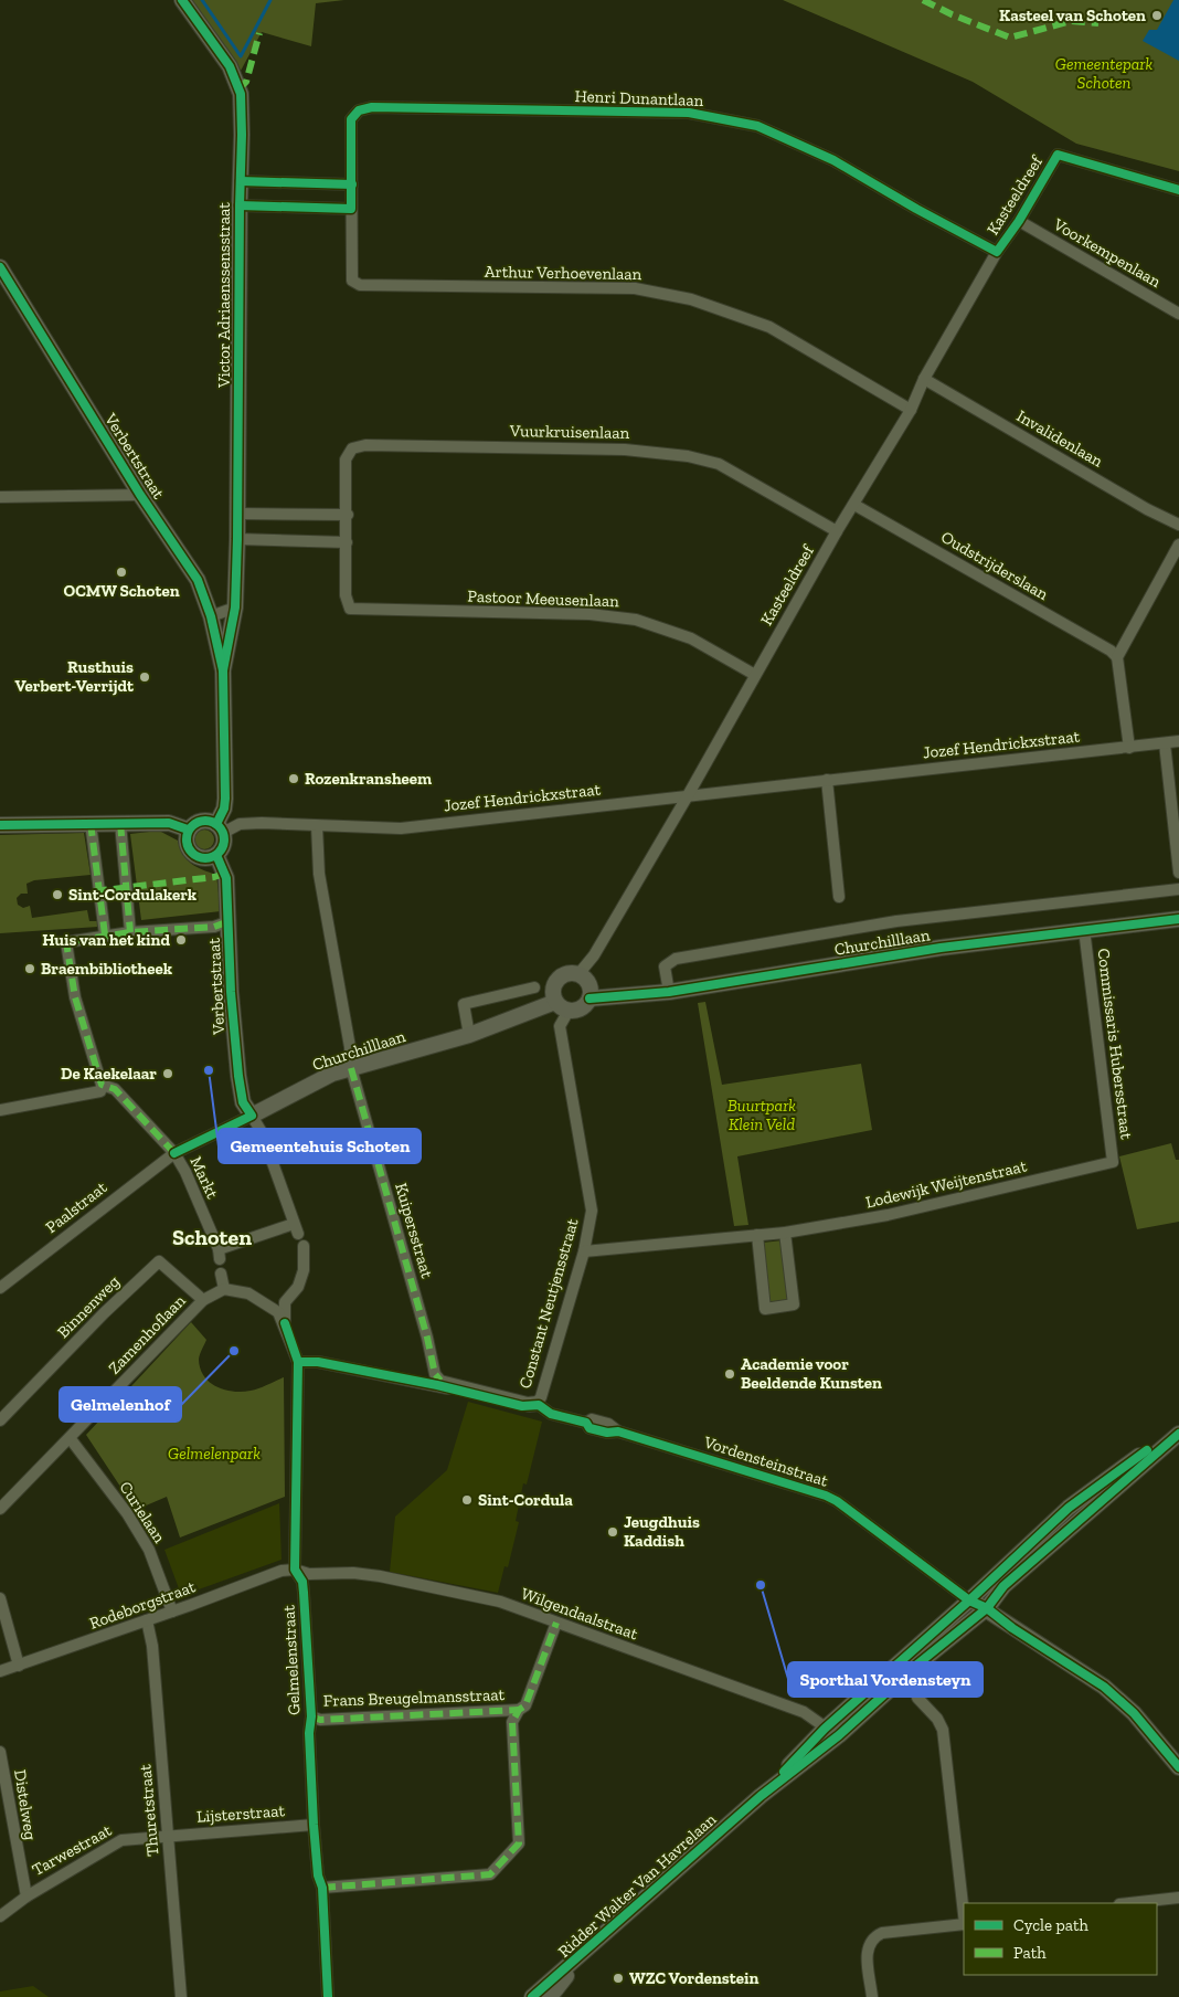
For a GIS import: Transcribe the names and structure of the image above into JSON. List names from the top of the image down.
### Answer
{
  "streets": {
    "street": [
      "Henri Dunantlaan",
      "Kasteeldreef",
      "Voorkempenlaan",
      "Arthur Verhoevenlaan",
      "Victor Adriaenssensstraat",
      "Vuurkruisenlaan",
      "Invalidenlaan",
      "Verbertstraat",
      "Oudstrijderslaan",
      "Pastoor Meeusenlaan",
      "Jozef Hendrickxstraat",
      "Churchilllaan",
      "Commissaris Hubersstraat",
      "Markt",
      "Lodewijk Weijtenstraat",
      "Paalstraat",
      "Kuipersstraat",
      "Constant Neutjensstraat",
      "Binnenweg",
      "Zamenhoflaan",
      "Vordensteinstraat",
      "Curielaan",
      "Rodeborgstraat",
      "Wilgendaalstraat",
      "Gelmelenstraat",
      "Frans Breugelmansstraat",
      "Distelweg",
      "Thuretstraat",
      "Lijsterstraat",
      "Tarwestraat",
      "Ridder Walter Van Havrelaan"
    ]
  },
  "crossings": [
    ["Henri Dunantlaan", "Kasteeldreef"],
    ["Henri Dunantlaan", "Arthur Verhoevenlaan"],
    ["Kasteeldreef", "Voorkempenlaan"],
    ["Kasteeldreef", "Arthur Verhoevenlaan"],
    ["Kasteeldreef", "Vuurkruisenlaan"],
    ["Kasteeldreef", "Invalidenlaan"],
    ["Kasteeldreef", "Oudstrijderslaan"],
    ["Kasteeldreef", "Pastoor Meeusenlaan"],
    ["Kasteeldreef", "Jozef Hendrickxstraat"],
    ["Kasteeldreef", "Churchilllaan"],
    ["Kasteeldreef", "Constant Neutjensstraat"],
    ["Victor Adriaenssensstraat", "Verbertstraat"],
    ["Vuurkruisenlaan", "Pastoor Meeusenlaan"],
    ["Verbertstraat", "Jozef Hendrickxstraat"],
    ["Verbertstraat", "Churchilllaan"],
    ["Verbertstraat", "Markt"],
    ["Jozef Hendrickxstraat", "Kuipersstraat"],
    ["Churchilllaan", "Commissaris Hubersstraat"],
    ["Churchilllaan", "Markt"],
    ["Churchilllaan", "Paalstraat"],
    ["Churchilllaan", "Kuipersstraat"],
    ["Churchilllaan", "Constant Neutjensstraat"],
    ["Commissaris Hubersstraat", "Lodewijk Weijtenstraat"],
    ["Markt", "Paalstraat"],
    ["Lodewijk Weijtenstraat", "Constant Neutjensstraat"],
    ["Kuipersstraat", "Constant Neutjensstraat"],
    ["Binnenweg", "Zamenhoflaan"],
    ["Zamenhoflaan", "Curielaan"],
    ["Vordensteinstraat", "Gelmelenstraat"],
    ["Vordensteinstraat", "Ridder Walter Van Havrelaan"],
    ["Curielaan", "Rodeborgstraat"],
    ["Rodeborgstraat", "Wilgendaalstraat"],
    ["Rodeborgstraat", "Gelmelenstraat"],
    ["Rodeborgstraat", "Thuretstraat"],
    ["Wilgendaalstraat", "Gelmelenstraat"],
    ["Wilgendaalstraat", "Ridder Walter Van Havrelaan"],
    ["Gelmelenstraat", "Frans Breugelmansstraat"],
    ["Gelmelenstraat", "Lijsterstraat"],
    ["Distelweg", "Tarwestraat"],
    ["Thuretstraat", "Lijsterstraat"],
    ["Thuretstraat", "Tarwestraat"],
    ["Lijsterstraat", "Tarwestraat"]
  ],
  "districts": ["Schoten"],
  "parks": ["Gemeentepark Schoten", "Buurtpark Klein Veld", "Gelmelenpark"],
  "places": [
    "Kasteel van Schoten",
    "OCMW Schoten",
    "Rusthuis Verbert-Verrijdt",
    "Rozenkransheem",
    "Sint-Cordulakerk",
    "Huis van het kind",
    "Braembibliotheek",
    "Gemeentehuis Schoten",
    "De Kaekelaar",
    "Gelmelenhof",
    "Academie voor Beeldende Kunsten",
    "Sint-Cordula",
    "Jeugdhuis Kaddish",
    "Sporthal Vordensteyn",
    "WZC Vordenstein"
  ],
  "legend": ["Cycle path", "Path"]
}
